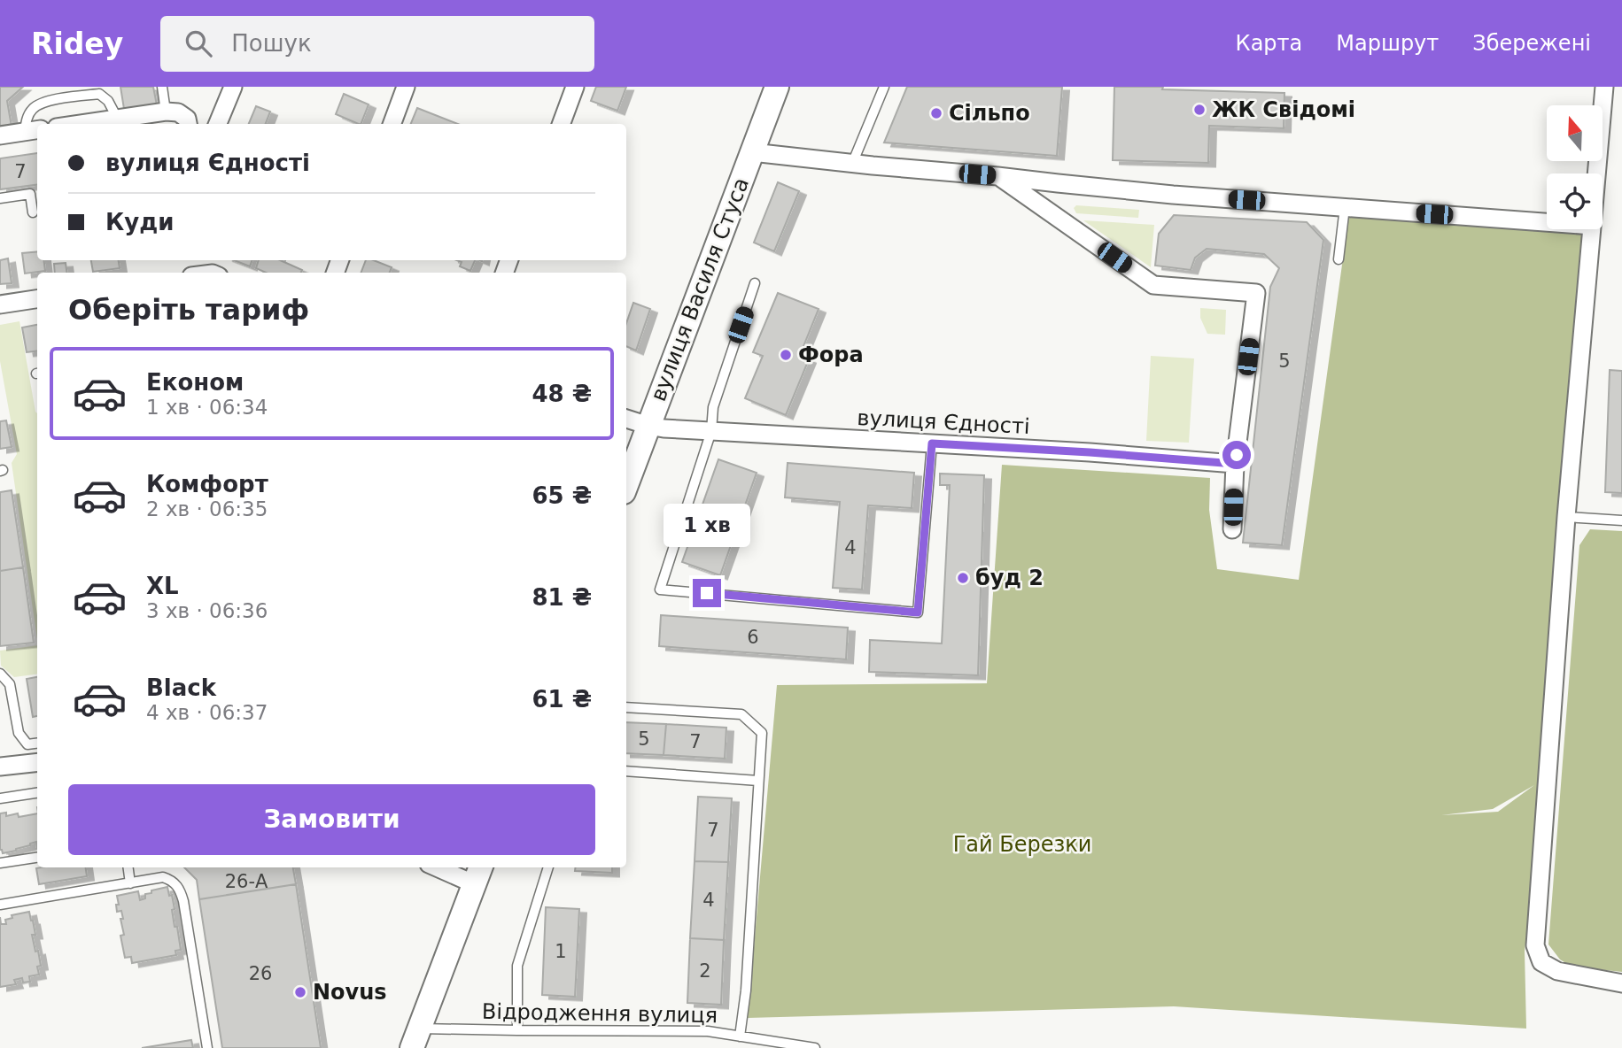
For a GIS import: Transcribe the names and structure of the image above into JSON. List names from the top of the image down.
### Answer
{
  "streets": {
    "main road": ["вулиця Василя Стуса"],
    "street": ["вулиця Єдності"],
    "lane": ["Відродження вулиця"]
  },
  "crossings": [
    ["вулиця Василя Стуса", "вулиця Єдності"]
  ],
  "parks": ["Гай Березки"],
  "places": [
    "ЖК Свідомі",
    "Сільпо",
    "Фора",
    "буд 2",
    "Novus"
  ],
  "house_numbers": [
    "7",
    "5",
    "4",
    "6",
    "5",
    "7",
    "7",
    "26-А",
    "4",
    "1",
    "2",
    "26"
  ],
  "north": "top",
  "page": {
    "header": "Ridey",
    "search": "Пошук",
    "nav": ["Карта", "Маршрут", "Збережені"],
    "banner": ["вулиця Єдності", "Куди"],
    "heading": "Оберіть тариф",
    "list": [
      {
        "name": "Економ",
        "note": "1 хв · 06:34",
        "value": "48 ₴"
      },
      {
        "name": "Комфорт",
        "note": "2 хв · 06:35",
        "value": "65 ₴"
      },
      {
        "name": "XL",
        "note": "3 хв · 06:36",
        "value": "81 ₴"
      },
      {
        "name": "Black",
        "note": "4 хв · 06:37",
        "value": "61 ₴"
      }
    ],
    "bubble": "1 хв",
    "buttons": "Замовити"
  }
}
